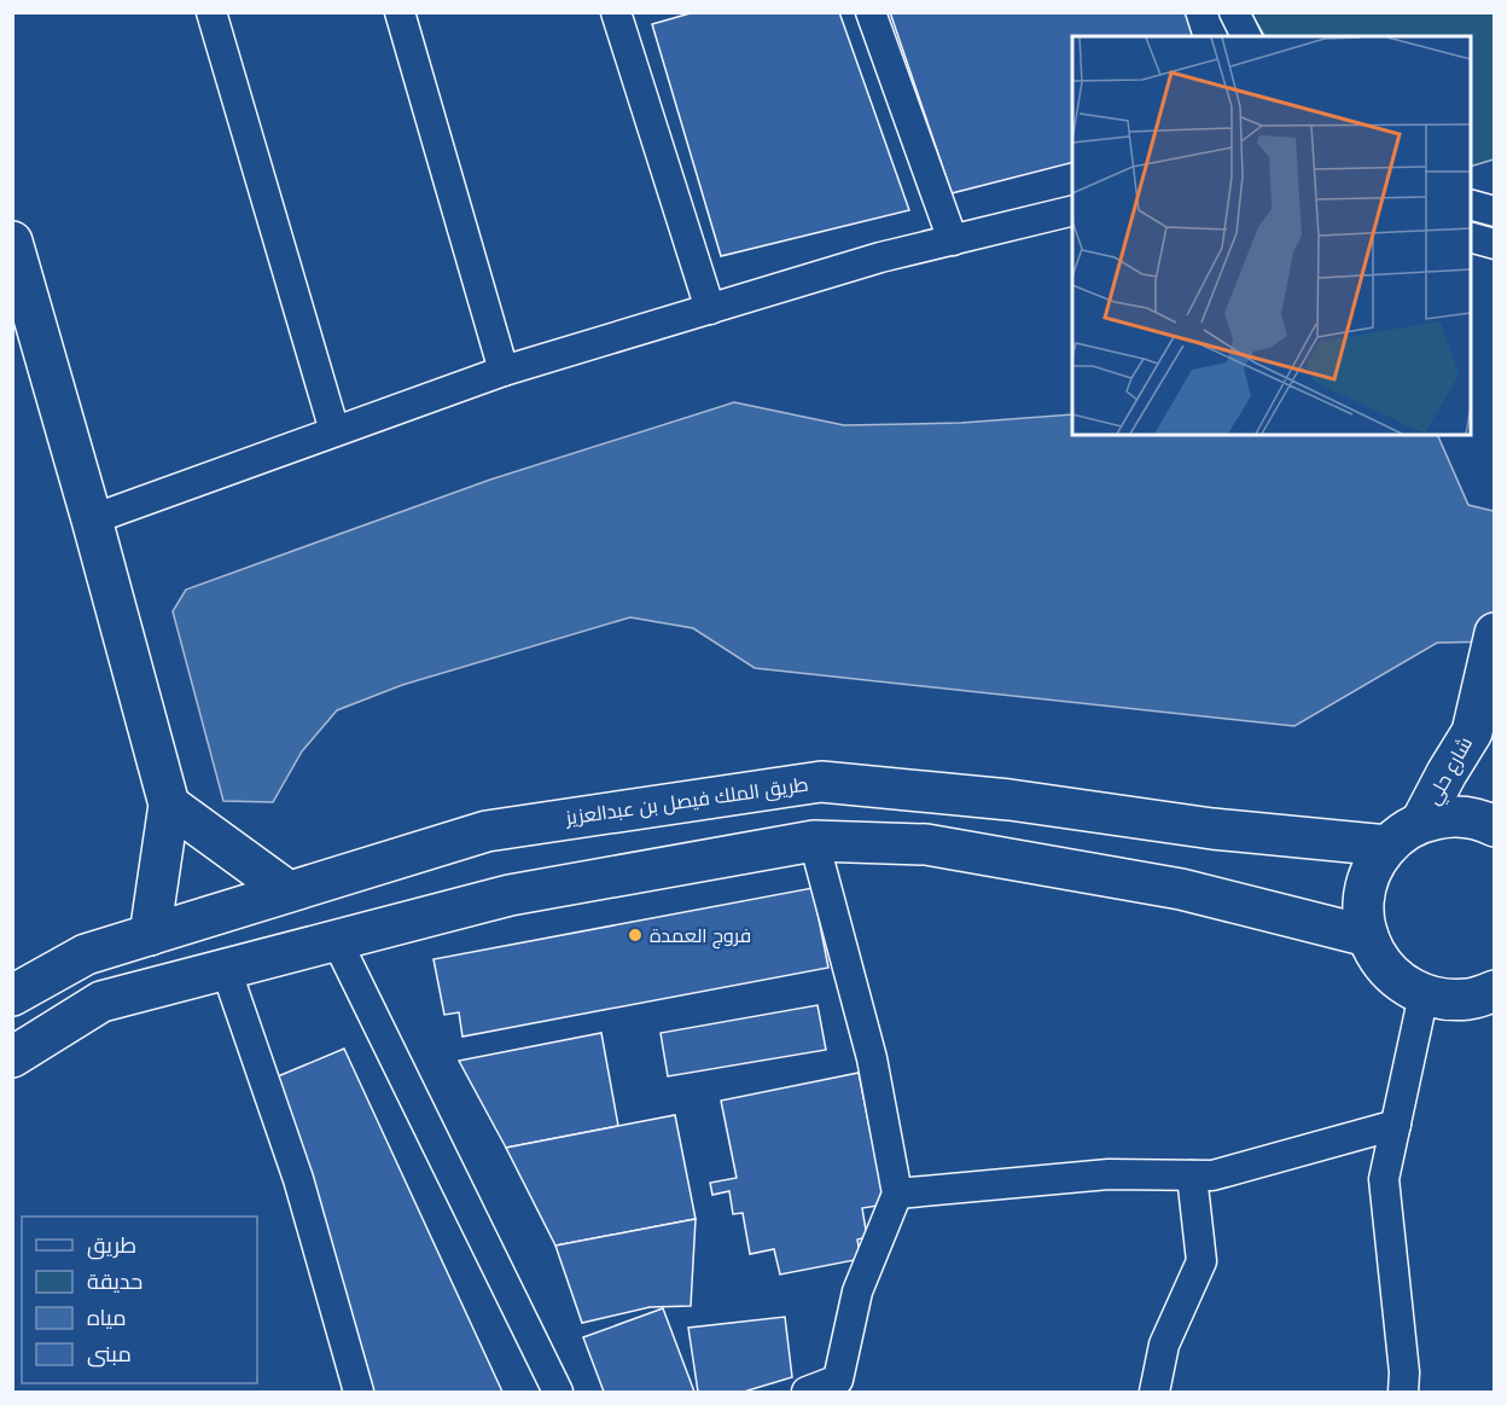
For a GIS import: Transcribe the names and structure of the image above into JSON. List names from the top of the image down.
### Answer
{
  "streets": {
    "street": ["شارع حلي", "طريق الملك فيصل بن عبدالعزيز"]
  },
  "places": ["فروج العمدة"],
  "legend": [
    "طريق",
    "حديقة",
    "مياه",
    "مبنى"
  ]
}
